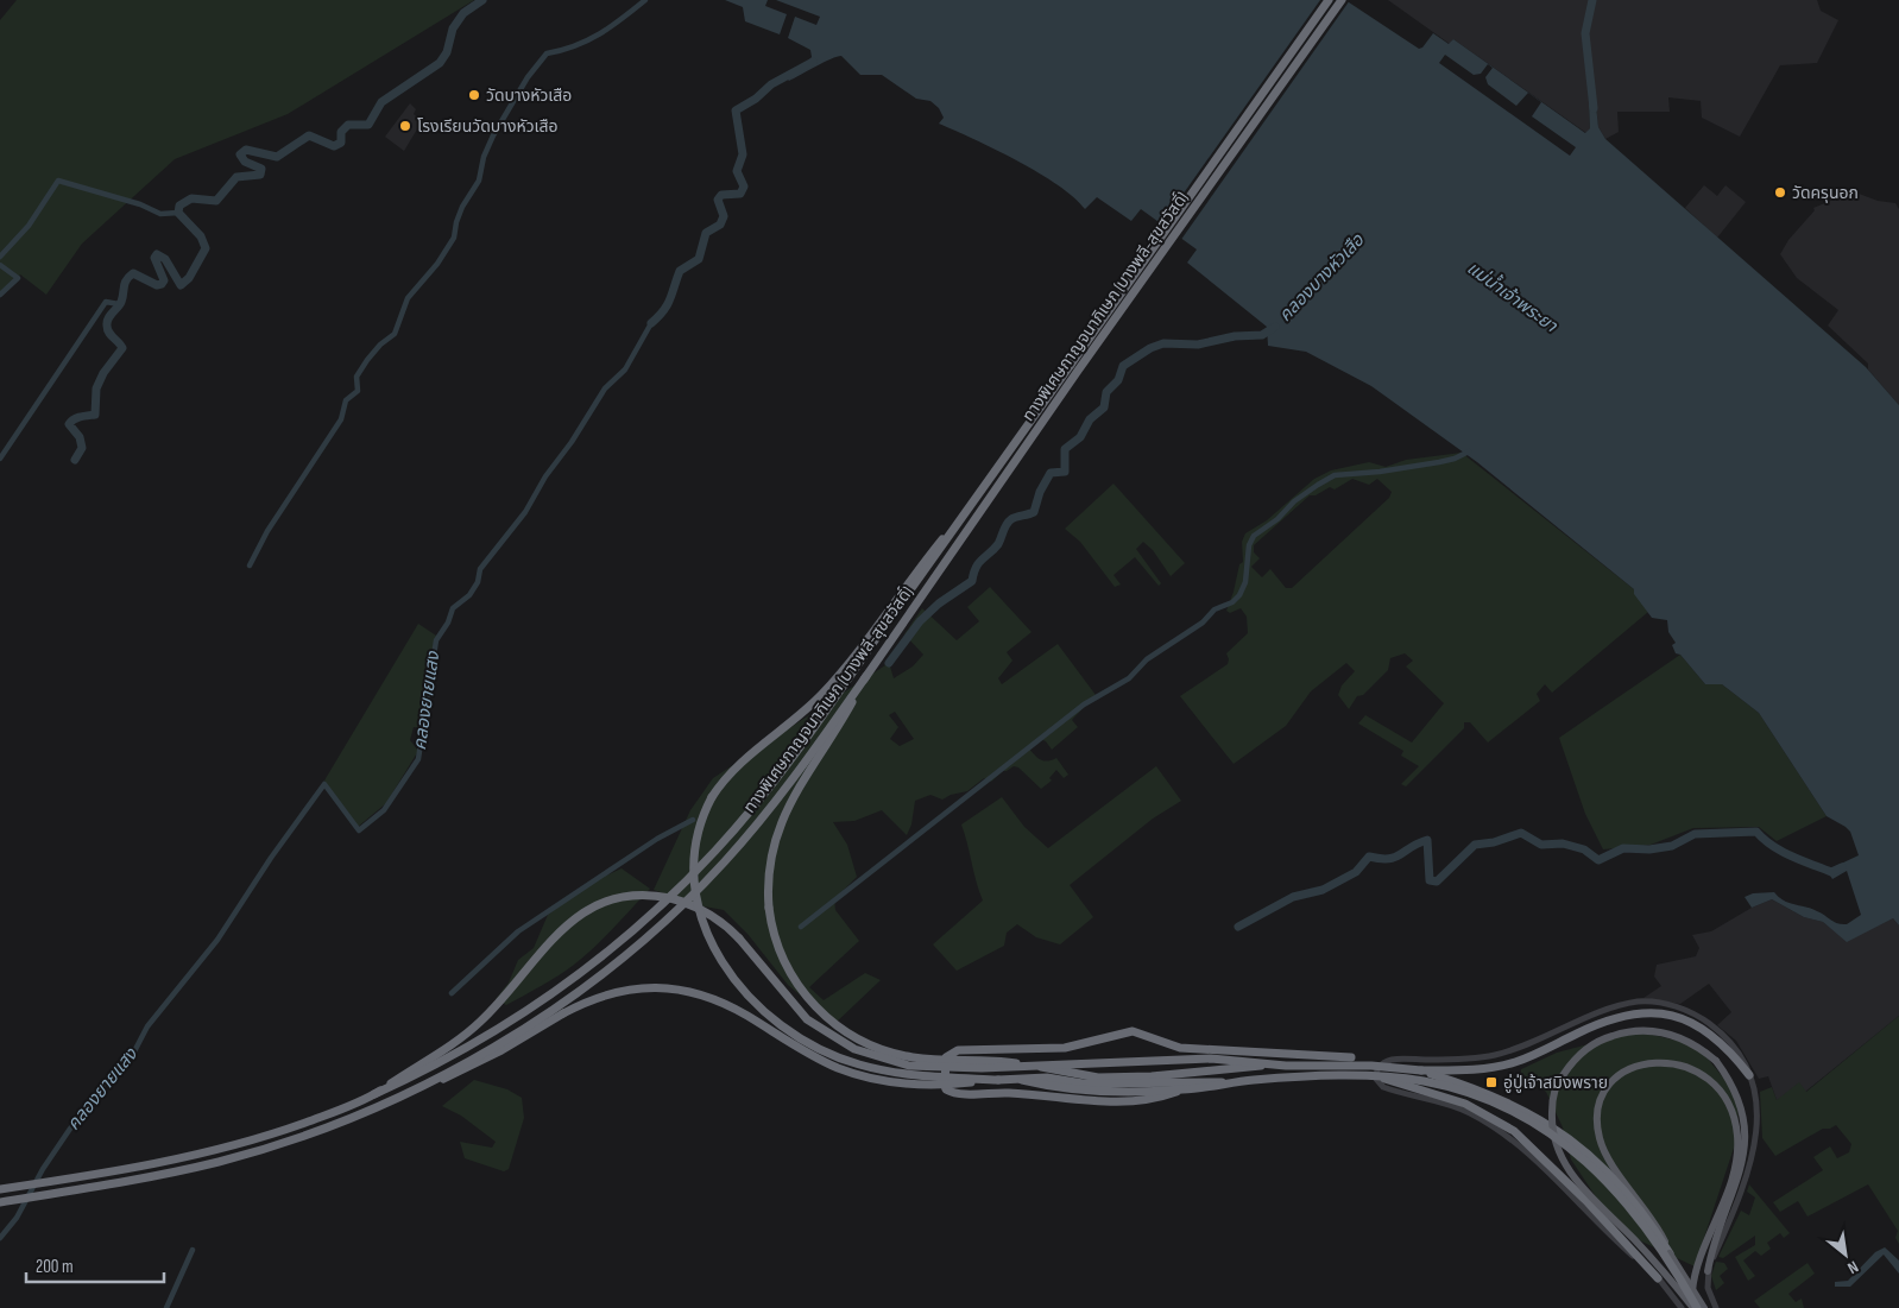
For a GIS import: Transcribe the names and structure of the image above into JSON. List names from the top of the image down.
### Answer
{
  "streets": {
    "highway": ["ทางพิเศษกาญจนาภิเษก (บางพลี-สุขสวัสดิ์)"]
  },
  "water": ["คลองบางหัวเสือ", "แม่น้ำเจ้าพระยา", "คลองยายแสง"],
  "places": {
    "other": ["วัดบางหัวเสือ", "โรงเรียนวัดบางหัวเสือ", "วัดครุนอก"],
    "transit": ["อู่ปู่เจ้าสมิงพราย"]
  },
  "scale_bar": "200 m",
  "north": "bottom right"
}
